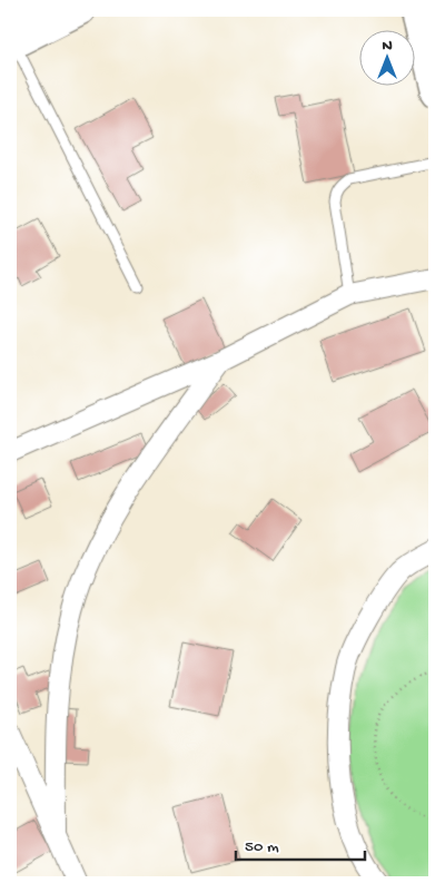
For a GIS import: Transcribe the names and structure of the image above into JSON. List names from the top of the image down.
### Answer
{
  "scale_bar": "50 m",
  "north": "top"
}
